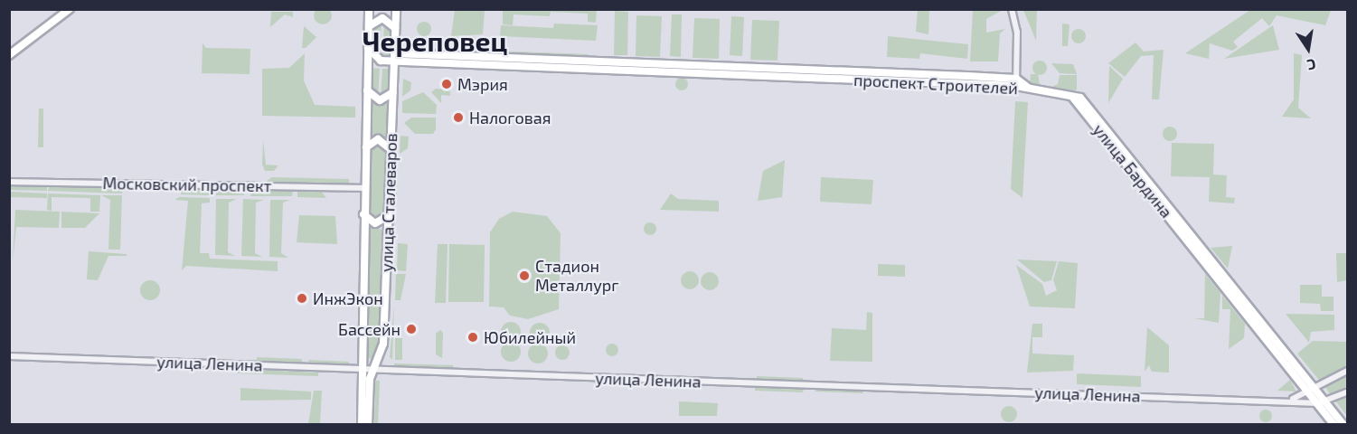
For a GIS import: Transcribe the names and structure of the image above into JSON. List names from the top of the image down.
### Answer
{
  "streets": {
    "main road": ["проспект Строителей", "улица Бардина", "улица Сталеваров"],
    "street": ["Московский проспект", "улица Ленина"]
  },
  "crossings": [
    ["проспект Строителей", "улица Бардина"],
    ["проспект Строителей", "улица Сталеваров"],
    ["улица Бардина", "улица Ленина"],
    ["Московский проспект", "улица Сталеваров"],
    ["улица Сталеваров", "улица Ленина"]
  ],
  "districts": ["Череповец"],
  "places": [
    "Мэрия",
    "Налоговая",
    "Стадион Металлург",
    "ИнжЭкон",
    "Бассейн",
    "Юбилейный"
  ],
  "north": "bottom"
}
